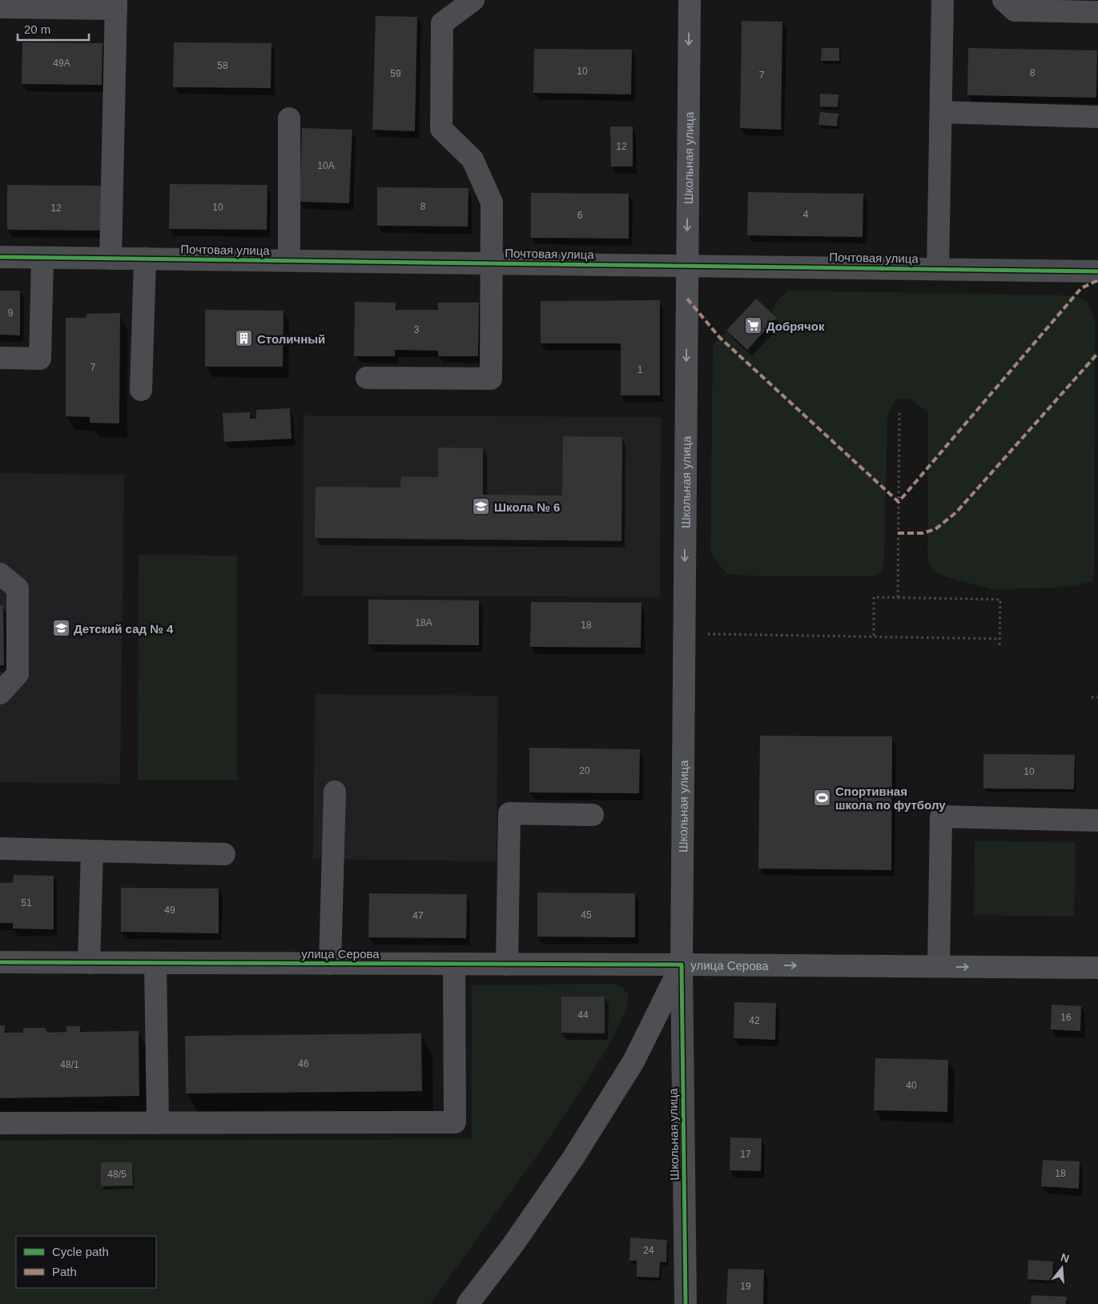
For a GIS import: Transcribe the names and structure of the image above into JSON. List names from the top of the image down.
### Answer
{
  "streets": {
    "main road": ["Школьная улица", "улица Серова"],
    "street": ["Почтовая улица"]
  },
  "crossings": [
    ["Школьная улица", "Почтовая улица"],
    ["Школьная улица", "улица Серова"]
  ],
  "one_way": ["Школьная улица", "улица Серова"],
  "places": {
    "supermarket": ["Добрячок"],
    "building": ["Столичный"],
    "school or university": ["Школа № 6", "Детский сад № 4"],
    "sports": ["Спортивная школа по футболу"]
  },
  "house_numbers": [
    "49А",
    "58",
    "10",
    "8",
    "59",
    "7",
    "12",
    "10А",
    "8",
    "10",
    "12",
    "4",
    "6",
    "9",
    "3",
    "7",
    "1",
    "18А",
    "18",
    "20",
    "10",
    "51",
    "49",
    "45",
    "47",
    "44",
    "16",
    "42",
    "46",
    "48/1",
    "40",
    "17",
    "18",
    "48/5",
    "24",
    "19"
  ],
  "legend": ["Cycle path", "Path"],
  "scale_bar": "20 m",
  "north": "top"
}
